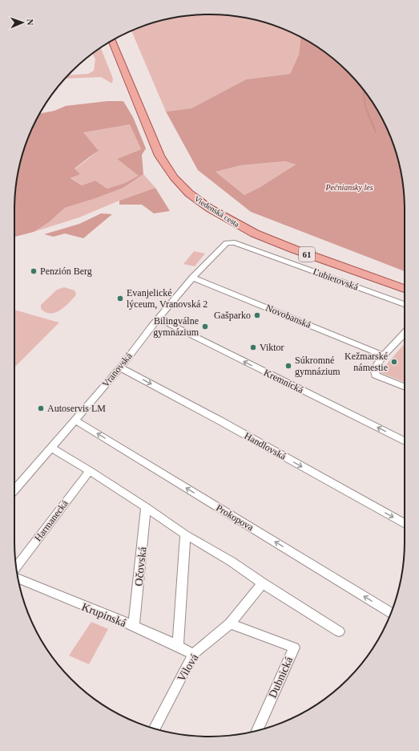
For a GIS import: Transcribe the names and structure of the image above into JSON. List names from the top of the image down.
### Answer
{
  "streets": {
    "main road": ["Viedenská cesta", "61"],
    "street": [
      "Ľubietovská",
      "Novobanská",
      "Vranovská",
      "Kremnická",
      "Handlovská",
      "Prokopova",
      "Harmanecká",
      "Očovská",
      "Krupinská",
      "Vilová",
      "Dubnická"
    ]
  },
  "crossings": [
    ["Ľubietovská", "Vranovská"],
    ["Novobanská", "Vranovská"],
    ["Vranovská", "Kremnická"],
    ["Vranovská", "Handlovská"],
    ["Vranovská", "Prokopova"],
    ["Očovská", "Krupinská"],
    ["Krupinská", "Vilová"],
    ["Vilová", "Dubnická"]
  ],
  "one_way": ["Kremnická", "Handlovská"],
  "parks": ["Pečniansky les"],
  "places": [
    "Penzión Berg",
    "Evanjelické lýceum, Vranovská 2",
    "Gašparko",
    "Bilingválne gymnázium",
    "Viktor",
    "Kežmarské námestie",
    "Súkromné gymnázium",
    "Autoservis LM"
  ],
  "north": "right"
}
